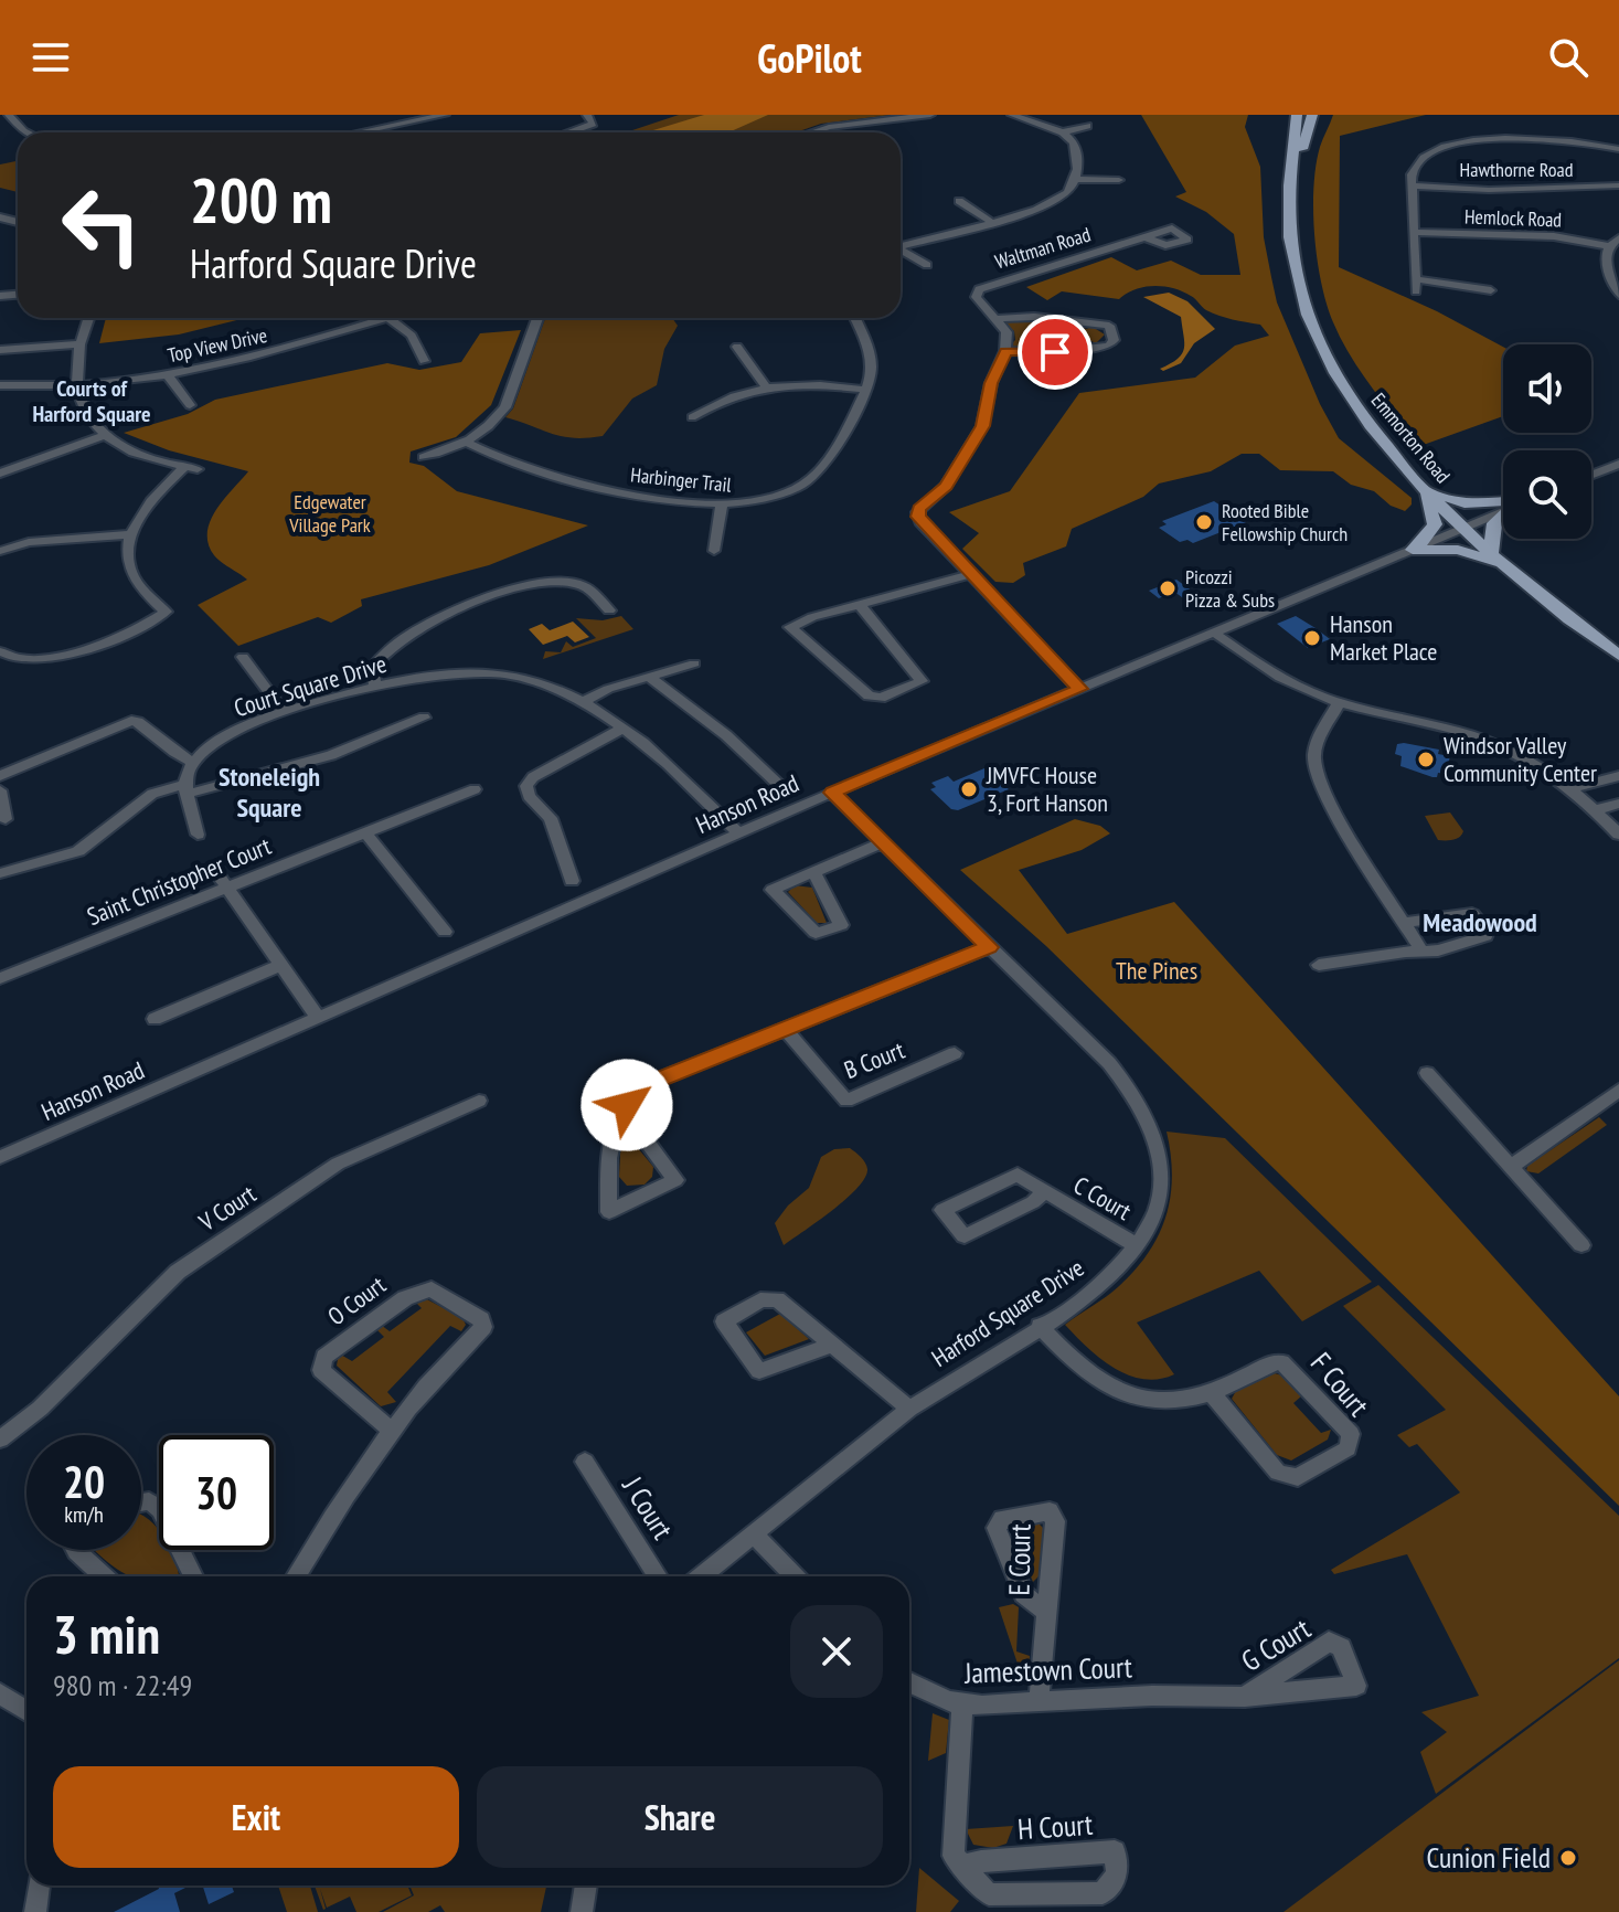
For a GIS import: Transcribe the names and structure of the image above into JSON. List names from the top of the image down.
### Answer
{
  "streets": {
    "main road": ["Emmorton Road"],
    "street": [
      "Hawthorne Road",
      "Hemlock Road",
      "Waltman Road",
      "Top View Drive",
      "Harbinger Trail",
      "Court Square Drive",
      "Hanson Road",
      "Saint Christopher Court",
      "B Court",
      "C Court",
      "V Court",
      "O Court",
      "Harford Square Drive",
      "F Court",
      "J Court",
      "E Court",
      "G Court",
      "Jamestown Court",
      "H Court"
    ]
  },
  "crossings": [
    ["Emmorton Road", "Hanson Road"],
    ["Court Square Drive", "Hanson Road"],
    ["Hanson Road", "Harford Square Drive"],
    ["C Court", "Harford Square Drive"],
    ["Harford Square Drive", "F Court"],
    ["E Court", "Jamestown Court"],
    ["G Court", "Jamestown Court"]
  ],
  "districts": ["Courts of Harford Square", "Stoneleigh Square", "Meadowood"],
  "parks": ["Edgewater Village Park", "The Pines"],
  "places": [
    "Rooted Bible Fellowship Church",
    "Picozzi Pizza & Subs",
    "Hanson Market Place",
    "Windsor Valley Community Center",
    "JMVFC House 3, Fort Hanson",
    "Cunion Field"
  ],
  "page": {
    "header": "GoPilot",
    "turn": ["200 m", "Harford Square Drive"],
    "speed": "20 km/h",
    "limit": "30",
    "heading": ["3 min", "980 m · 22:49"],
    "buttons": ["Exit", "Share"]
  }
}
